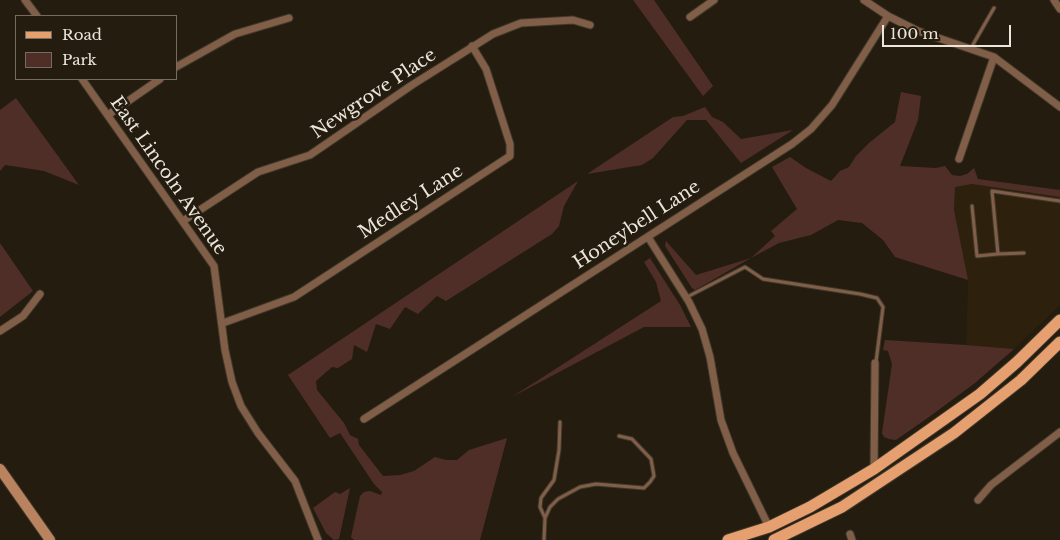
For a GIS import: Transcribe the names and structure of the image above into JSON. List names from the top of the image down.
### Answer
{
  "streets": {
    "street": [
      "Newgrove Place",
      "East Lincoln Avenue",
      "Medley Lane",
      "Honeybell Lane"
    ]
  },
  "crossings": [
    ["Newgrove Place", "East Lincoln Avenue"],
    ["Newgrove Place", "Medley Lane"],
    ["East Lincoln Avenue", "Medley Lane"]
  ],
  "legend": ["Road", "Park"],
  "scale_bar": "100 m"
}
